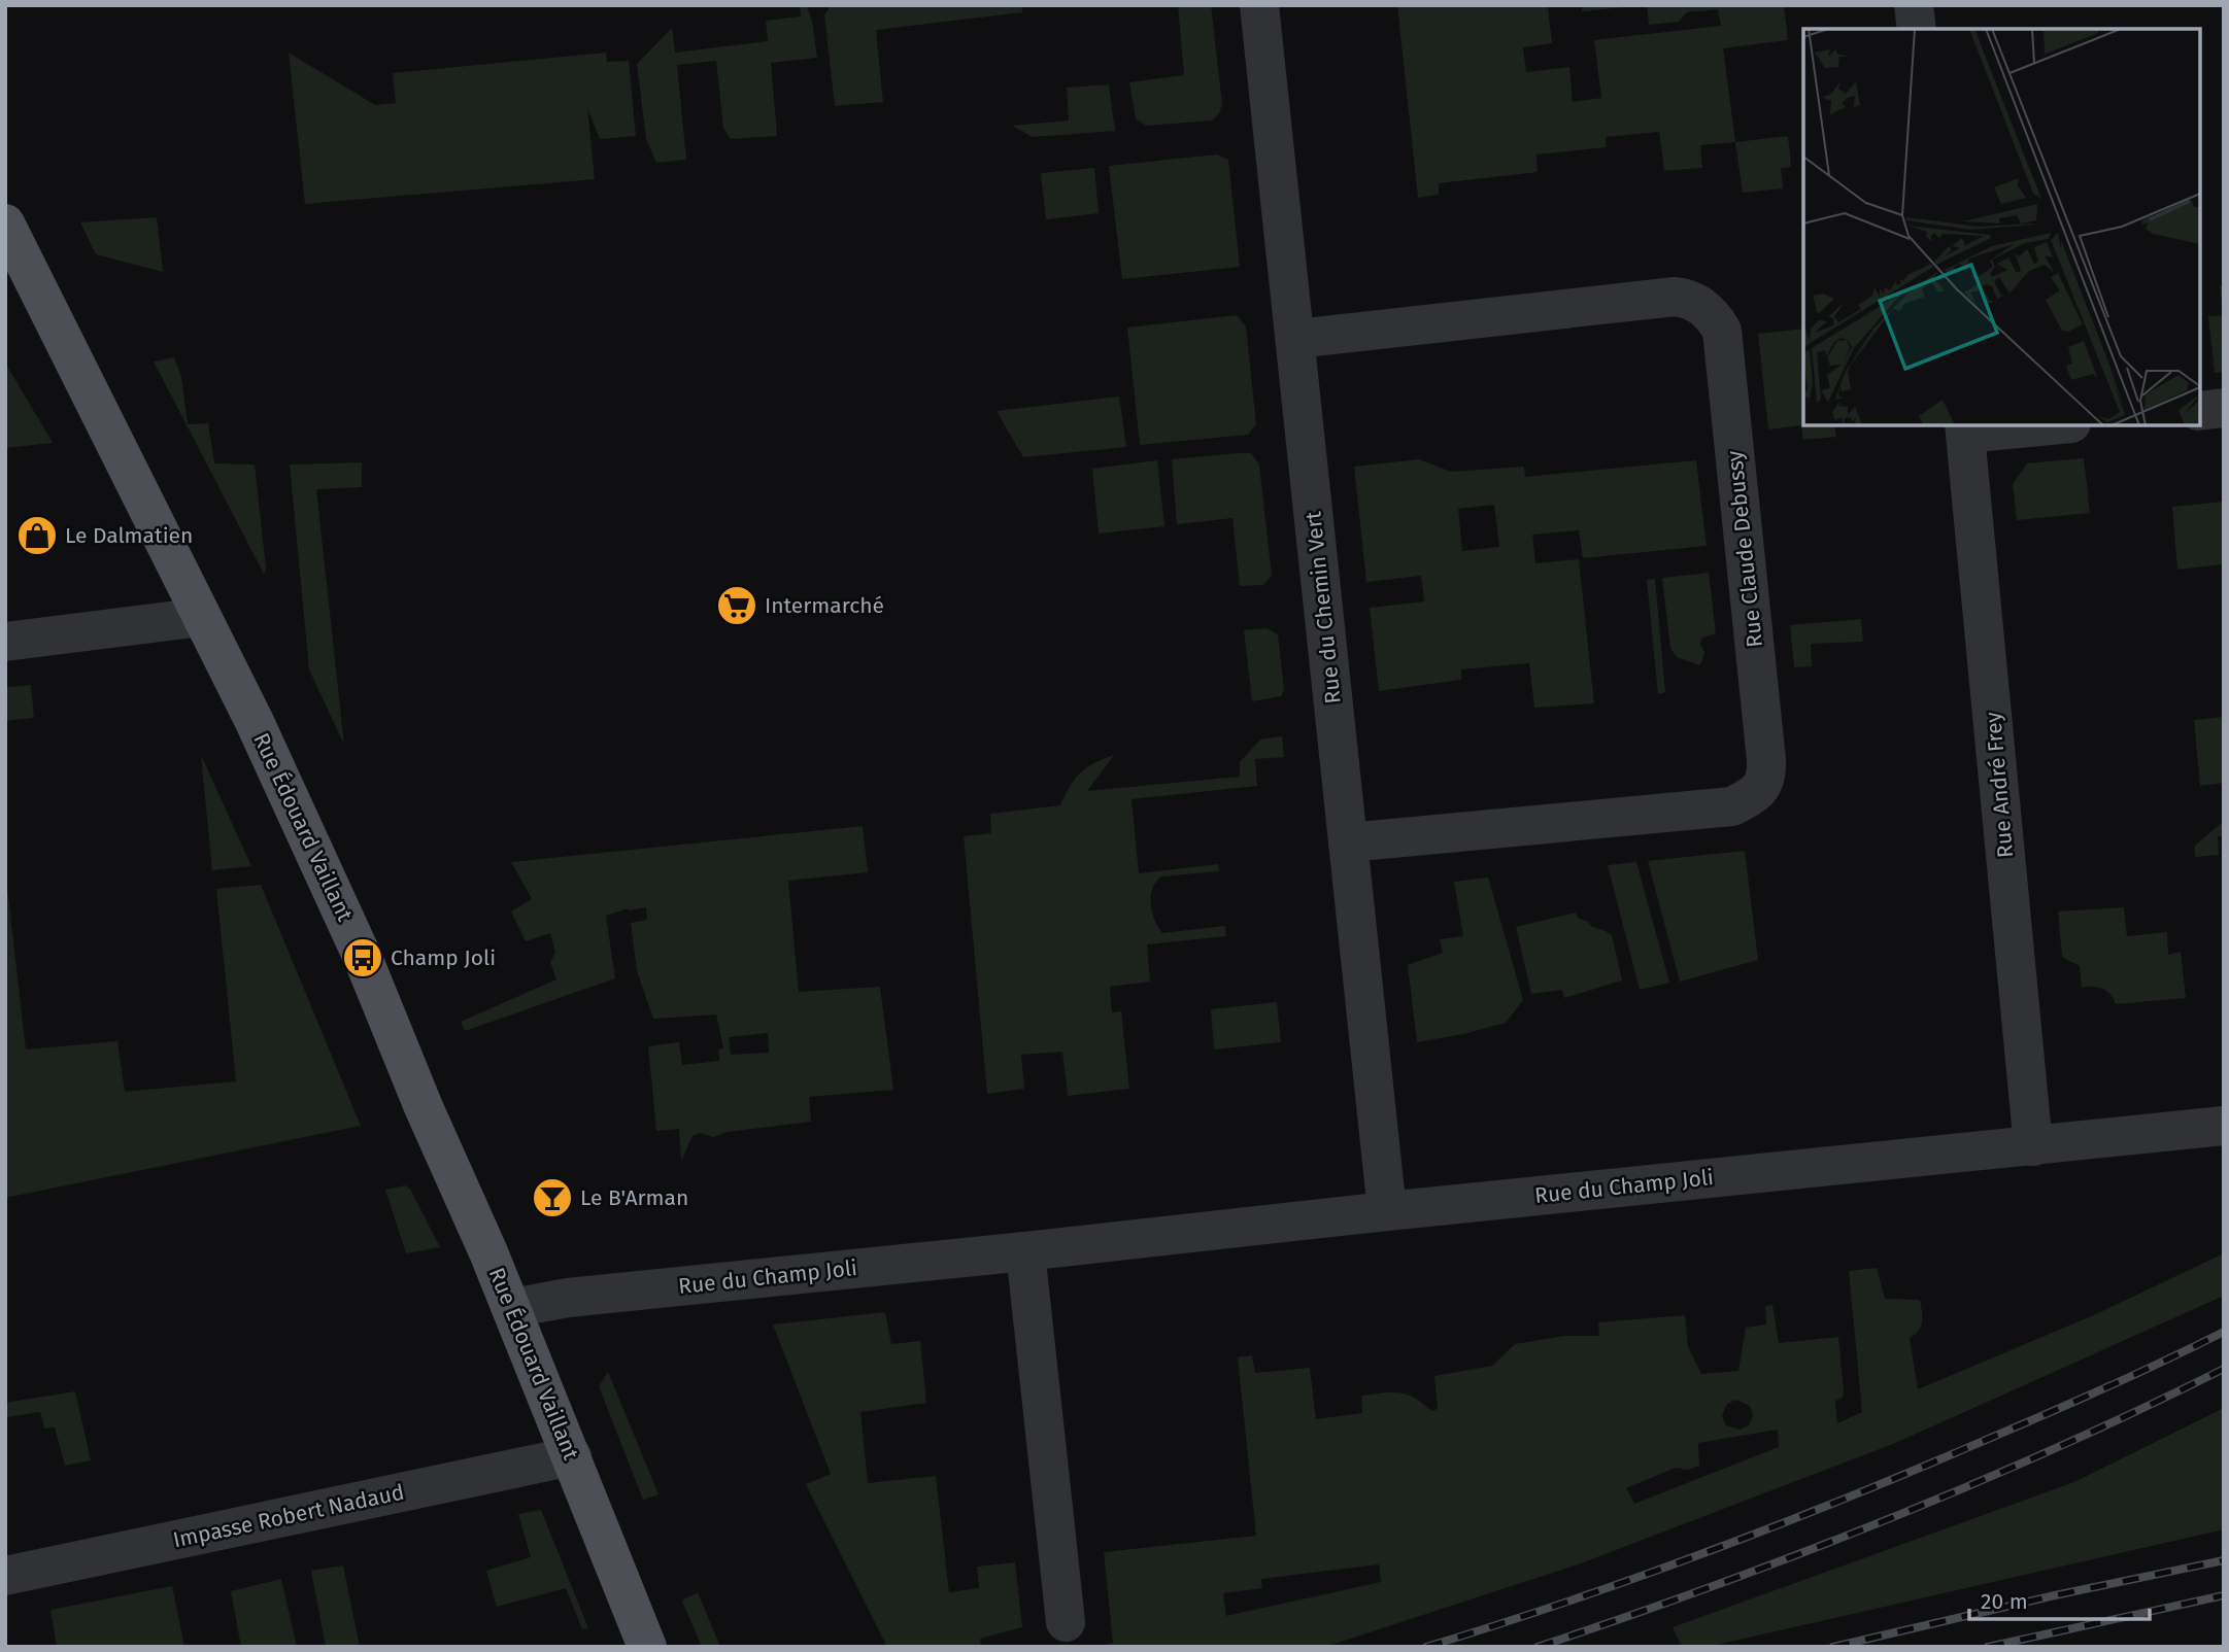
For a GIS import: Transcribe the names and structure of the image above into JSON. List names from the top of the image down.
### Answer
{
  "streets": {
    "main road": ["Rue Édouard Vaillant"],
    "street": [
      "Rue Claude Debussy",
      "Rue du Chemin Vert",
      "Rue André Frey",
      "Rue du Champ Joli",
      "Impasse Robert Nadaud"
    ]
  },
  "crossings": [
    ["Rue Claude Debussy", "Rue du Chemin Vert"],
    ["Rue du Chemin Vert", "Rue du Champ Joli"],
    ["Rue André Frey", "Rue du Champ Joli"],
    ["Rue Édouard Vaillant", "Rue du Champ Joli"],
    ["Rue Édouard Vaillant", "Impasse Robert Nadaud"]
  ],
  "places": {
    "shop": ["Le Dalmatien"],
    "supermarket": ["Intermarché"],
    "bus stop": ["Champ Joli"],
    "bar": ["Le B'Arman"]
  },
  "scale_bar": "20 m"
}
